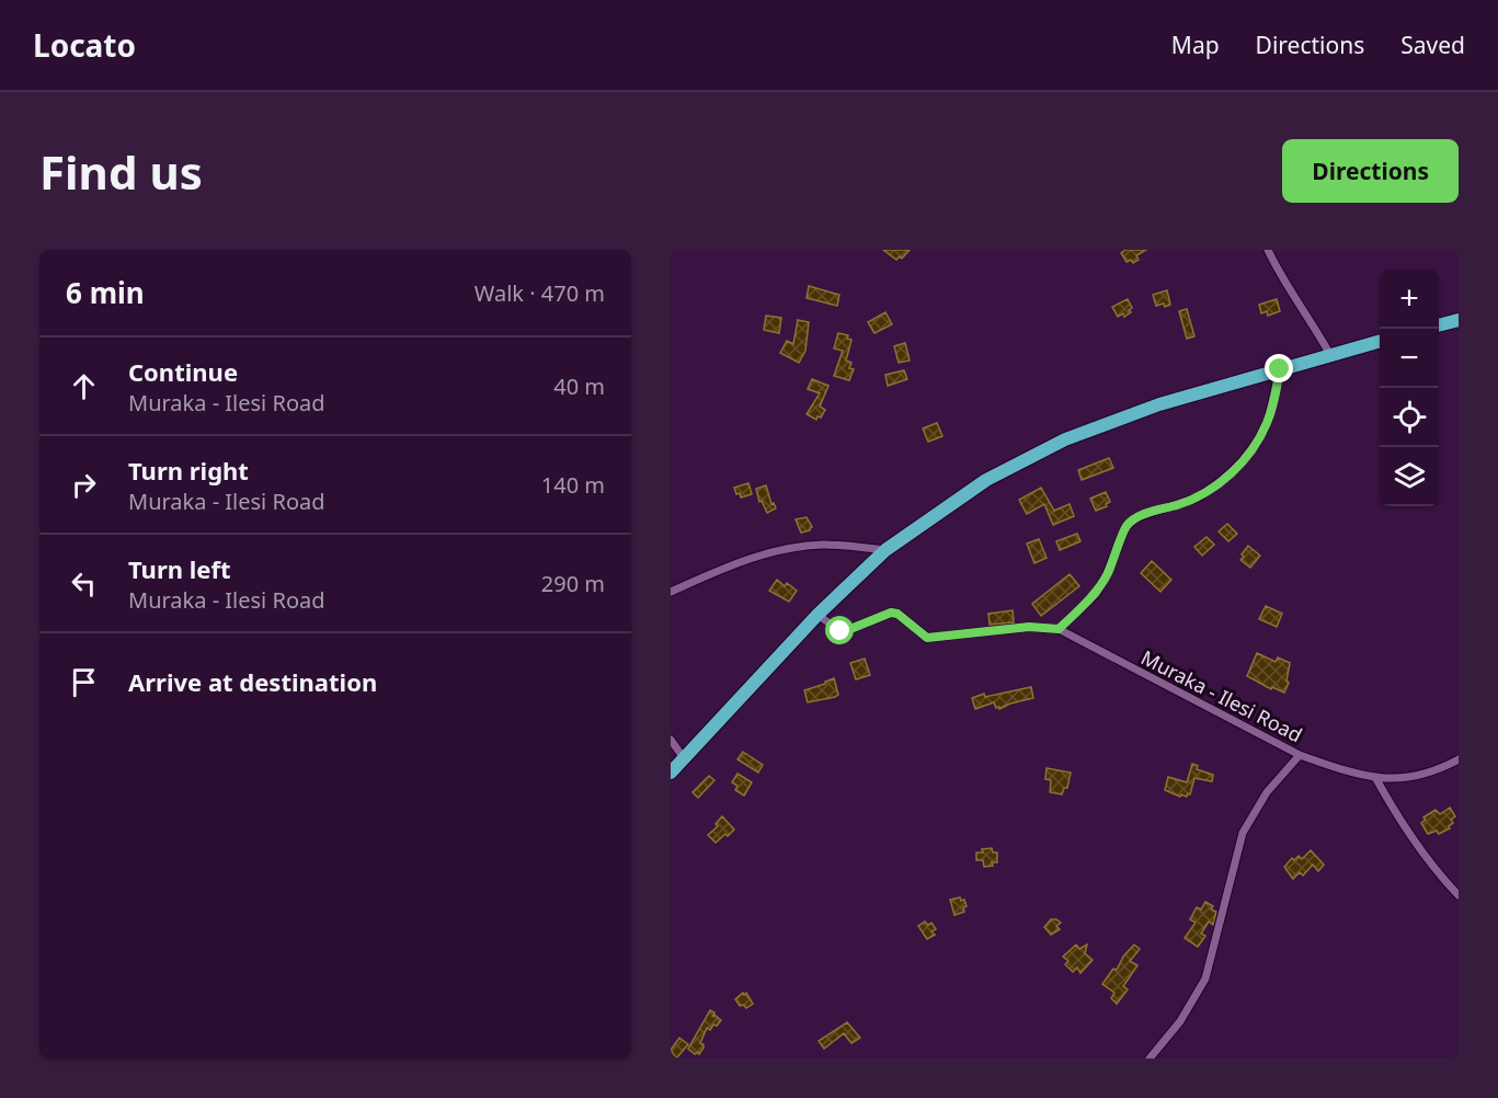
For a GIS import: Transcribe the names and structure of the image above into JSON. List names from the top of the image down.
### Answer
{
  "streets": {
    "street": ["Muraka - Ilesi Road"]
  },
  "page": {
    "header": "Locato",
    "nav": ["Map", "Directions", "Saved"],
    "buttons": "Directions",
    "title": "Find us",
    "heading": ["6 min", "Walk · 470 m"],
    "map_buttons": ["+", "−"],
    "list": [
      ["Continue", "Muraka - Ilesi Road", "40 m"],
      ["Turn right", "Muraka - Ilesi Road", "140 m"],
      ["Turn left", "Muraka - Ilesi Road", "290 m"],
      "Arrive at destination"
    ]
  }
}
